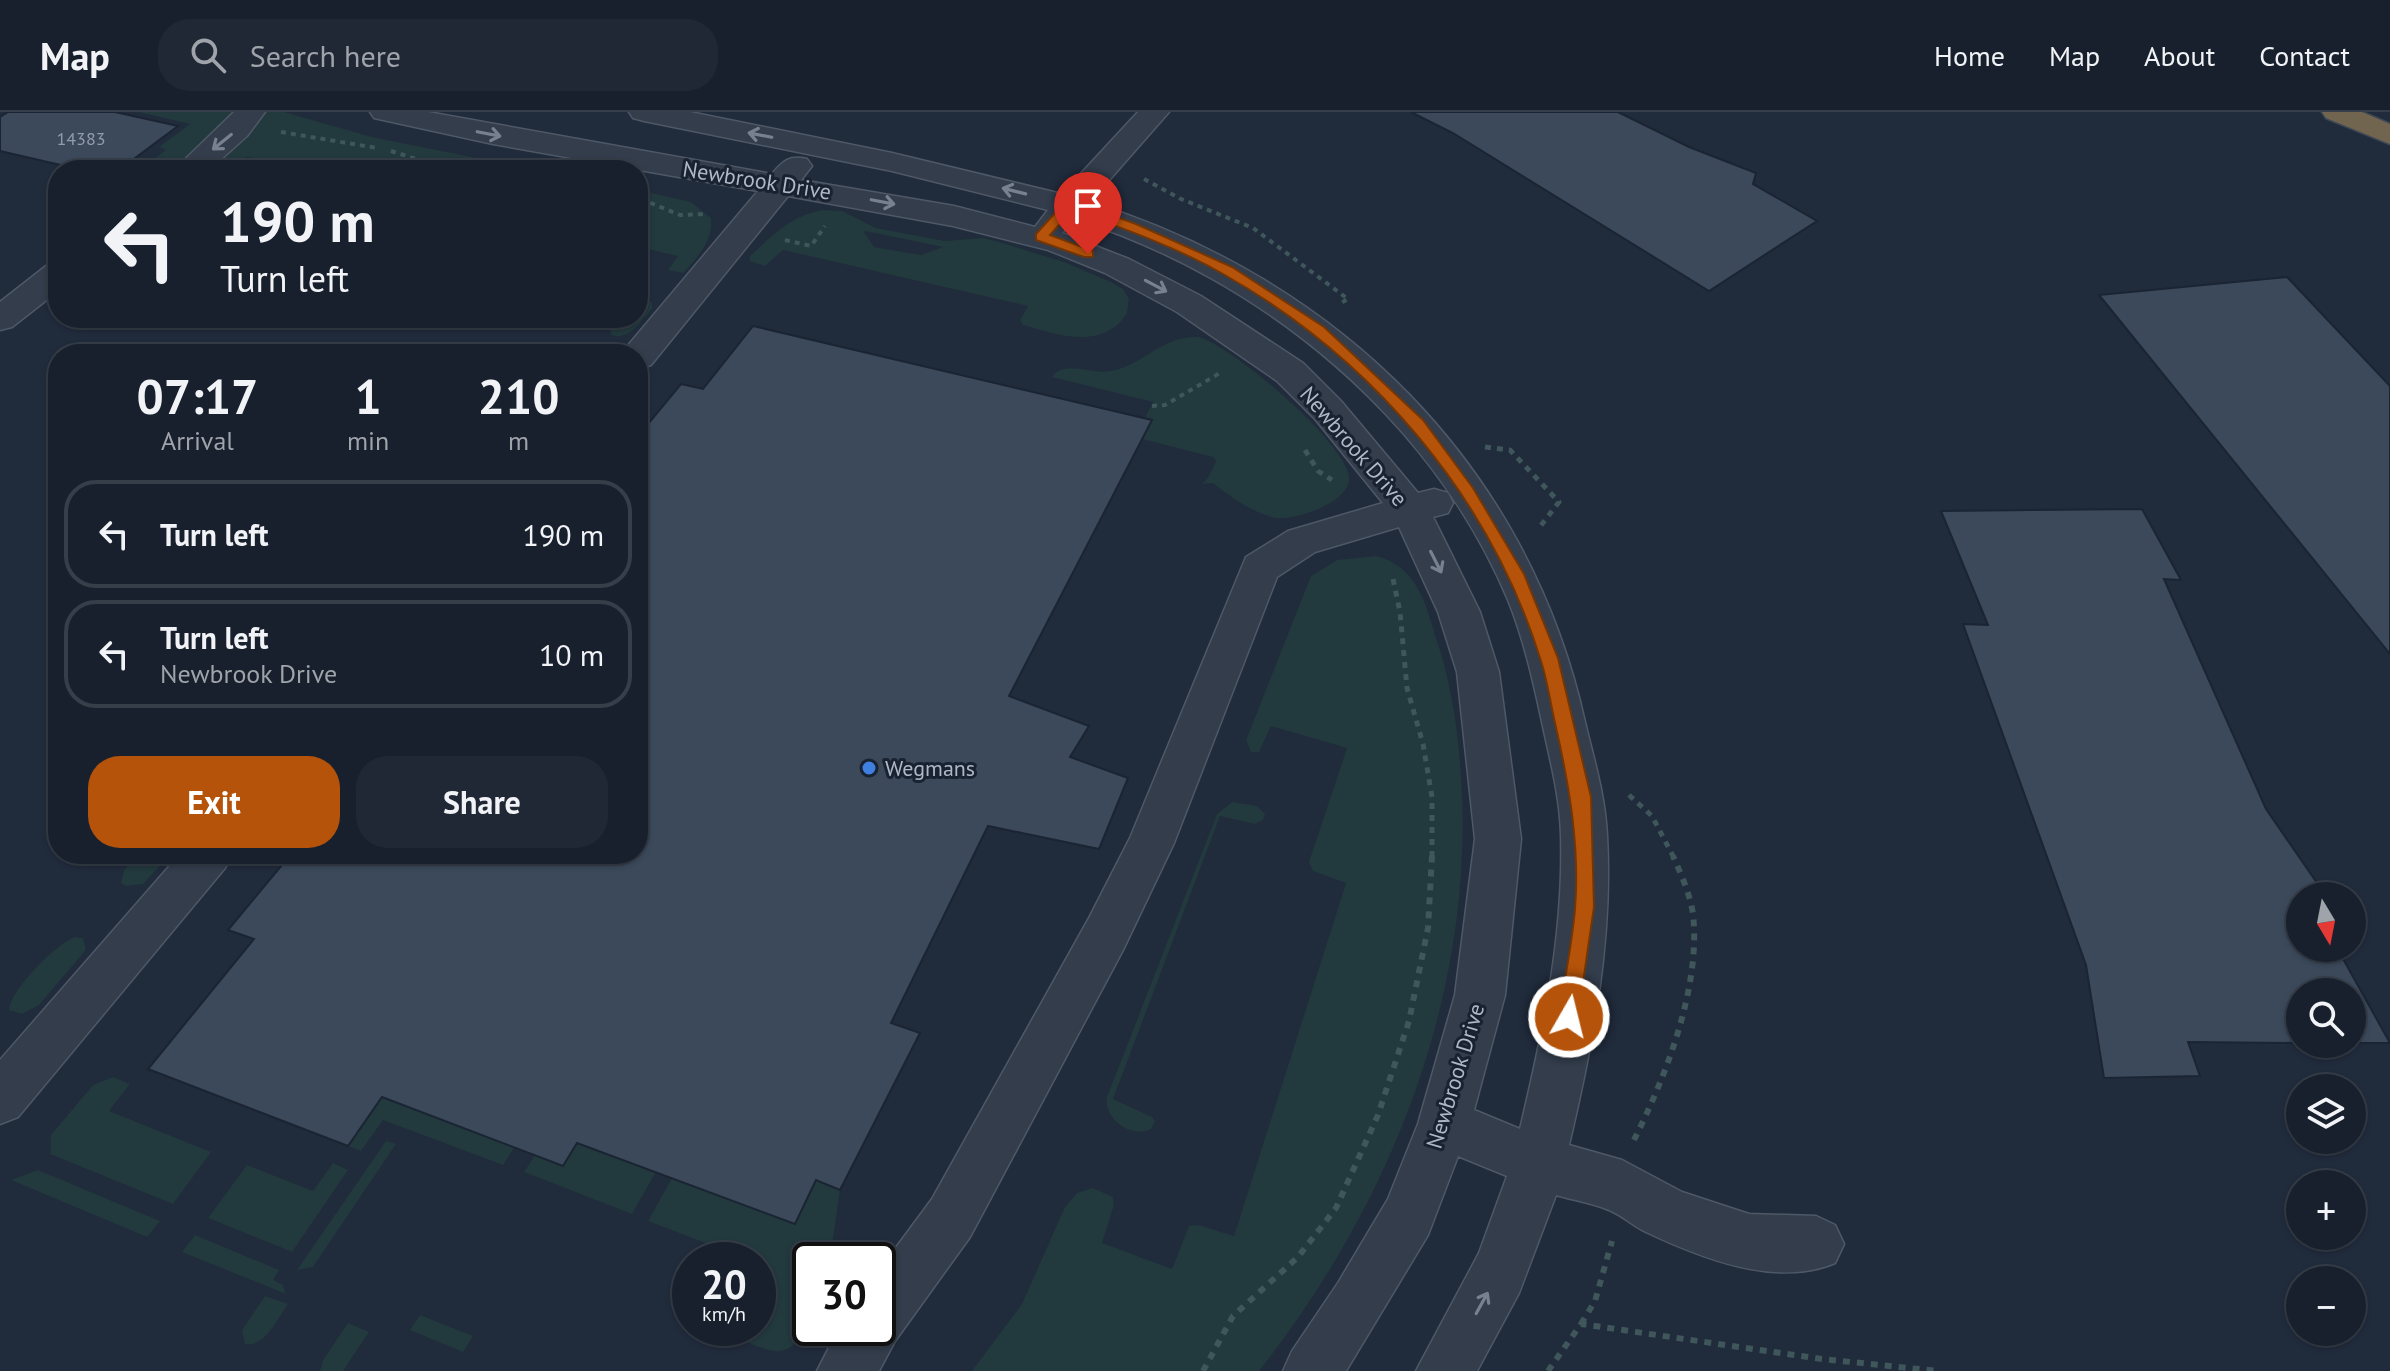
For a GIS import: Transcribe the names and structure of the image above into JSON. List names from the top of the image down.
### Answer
{
  "streets": {
    "street": ["Newbrook Drive"]
  },
  "places": ["Wegmans"],
  "house_numbers": ["14383"],
  "north": "bottom",
  "page": {
    "header": "Map",
    "search": "Search here",
    "nav": [
      "Home",
      "Map",
      "About",
      "Contact"
    ],
    "turn": ["190 m", "Turn left"],
    "eta": [
      "07:17",
      "Arrival",
      "1",
      "min",
      "210",
      "m"
    ],
    "list": [
      {
        "name": "Turn left",
        "value": "190 m"
      },
      {
        "name": "Turn left",
        "note": "Newbrook Drive",
        "value": "10 m"
      }
    ],
    "buttons": ["Exit", "Share"],
    "map_buttons": ["+", "−"],
    "speed": "20 km/h",
    "limit": "30"
  }
}
